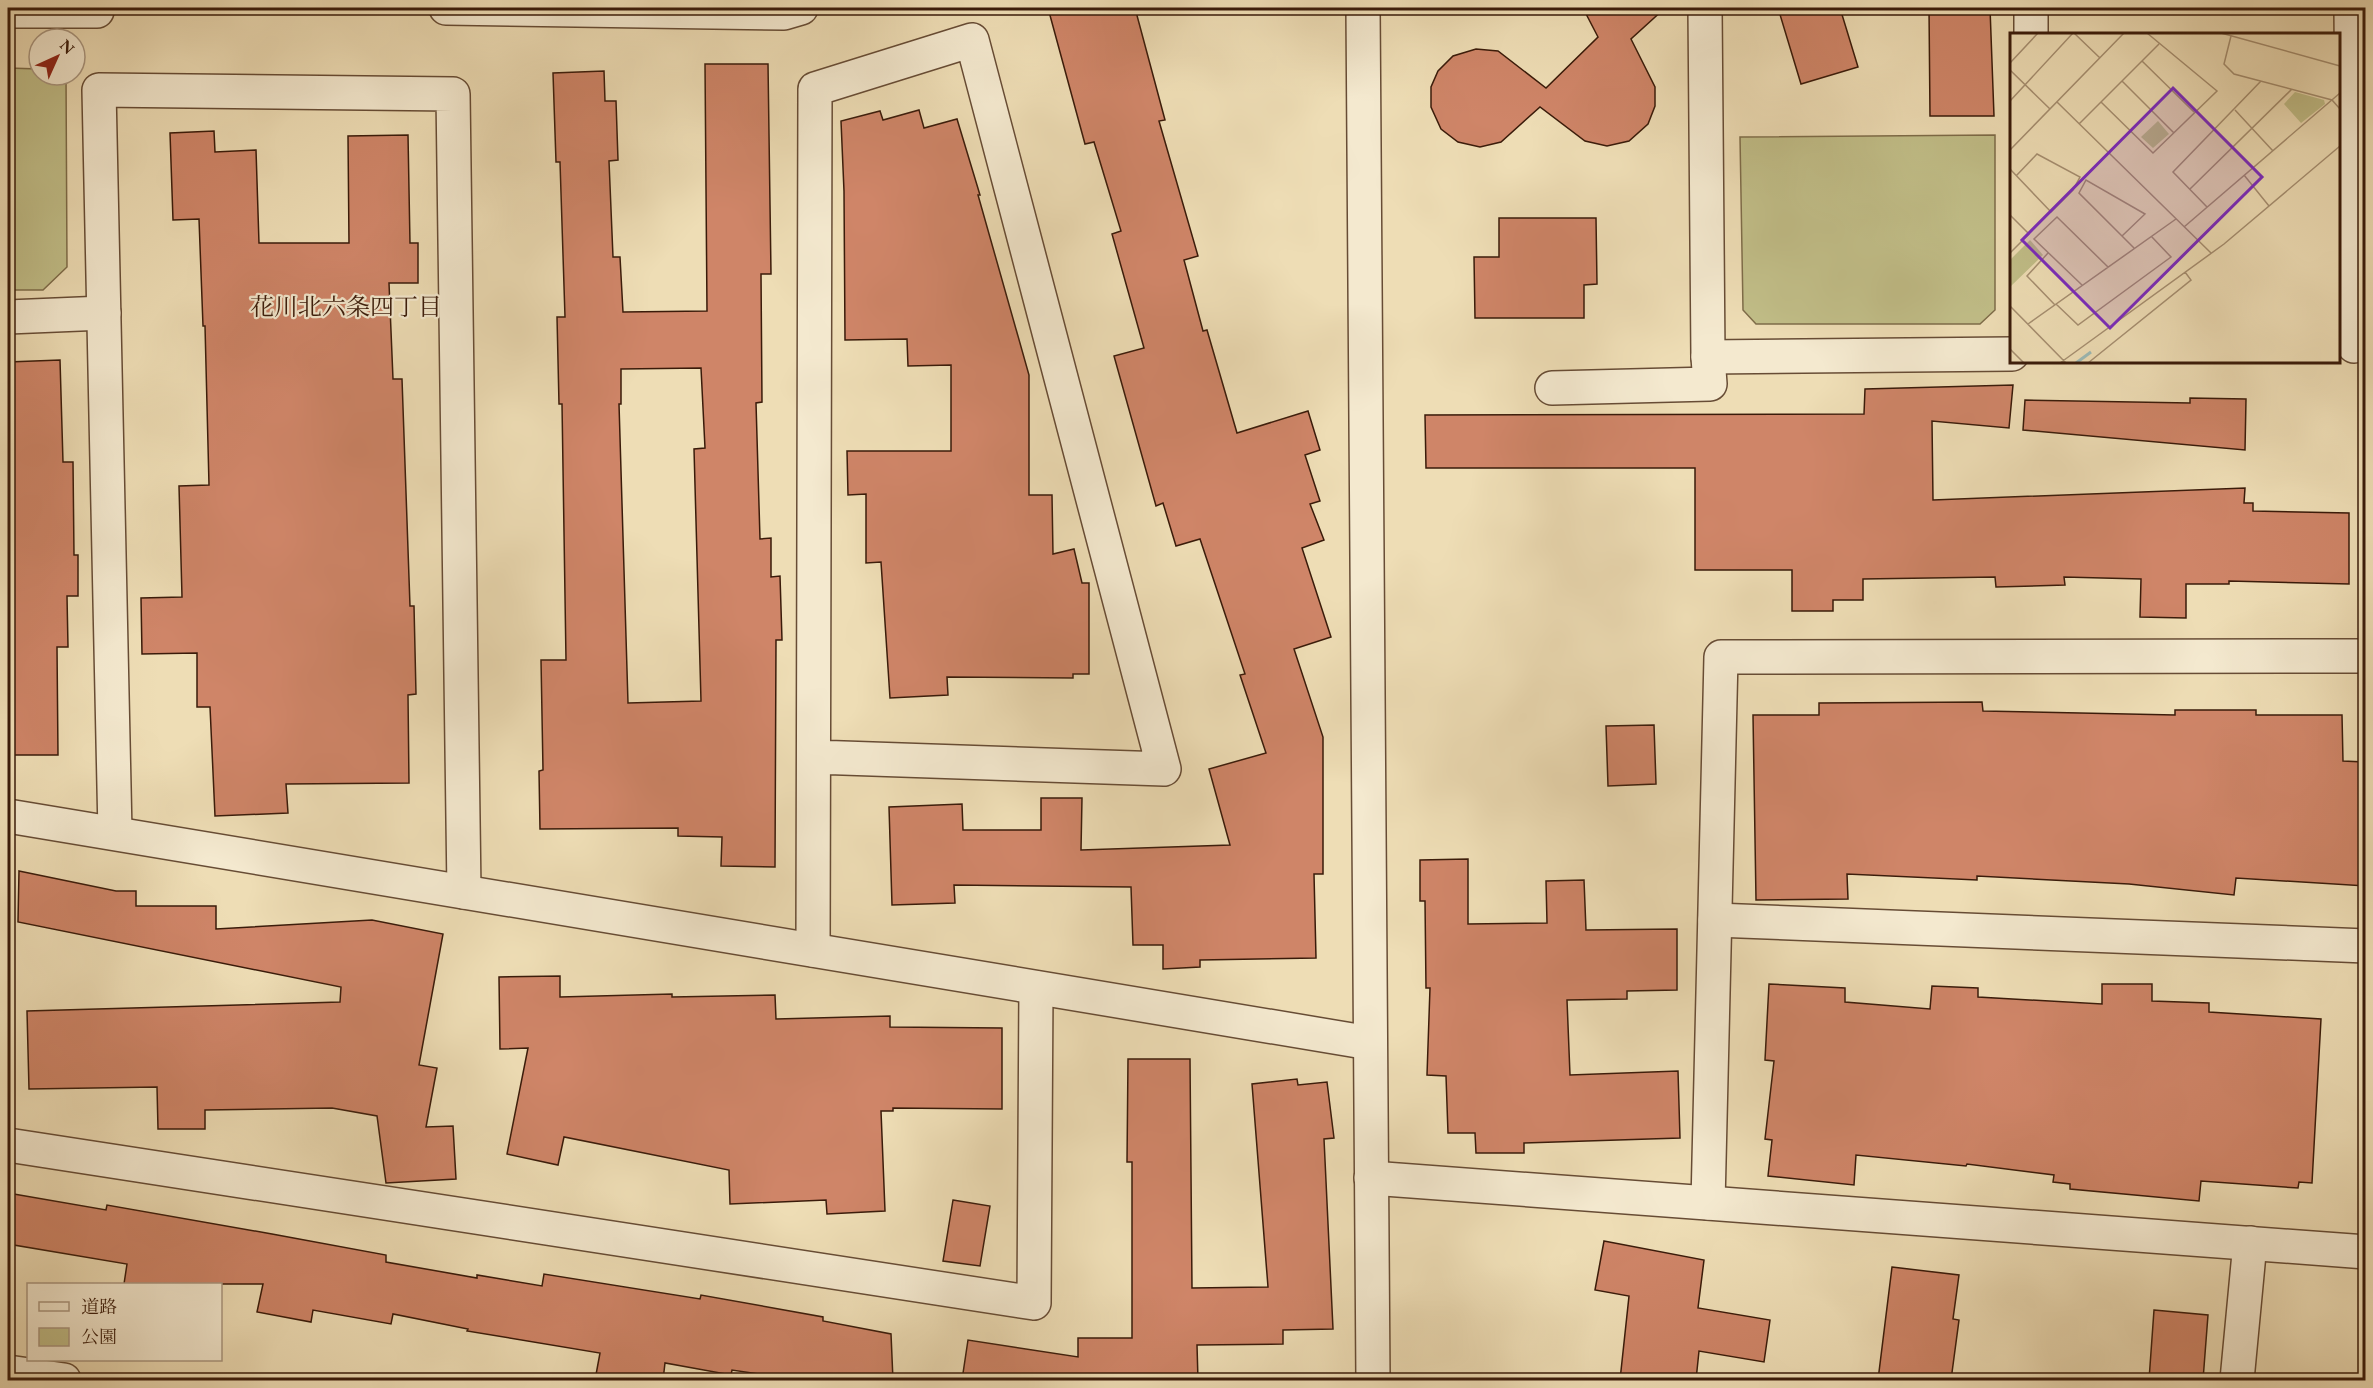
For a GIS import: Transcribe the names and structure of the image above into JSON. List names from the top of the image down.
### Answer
{
  "districts": ["花川北六条四丁目"],
  "legend": ["道路", "公園"],
  "north": "top right"
}
